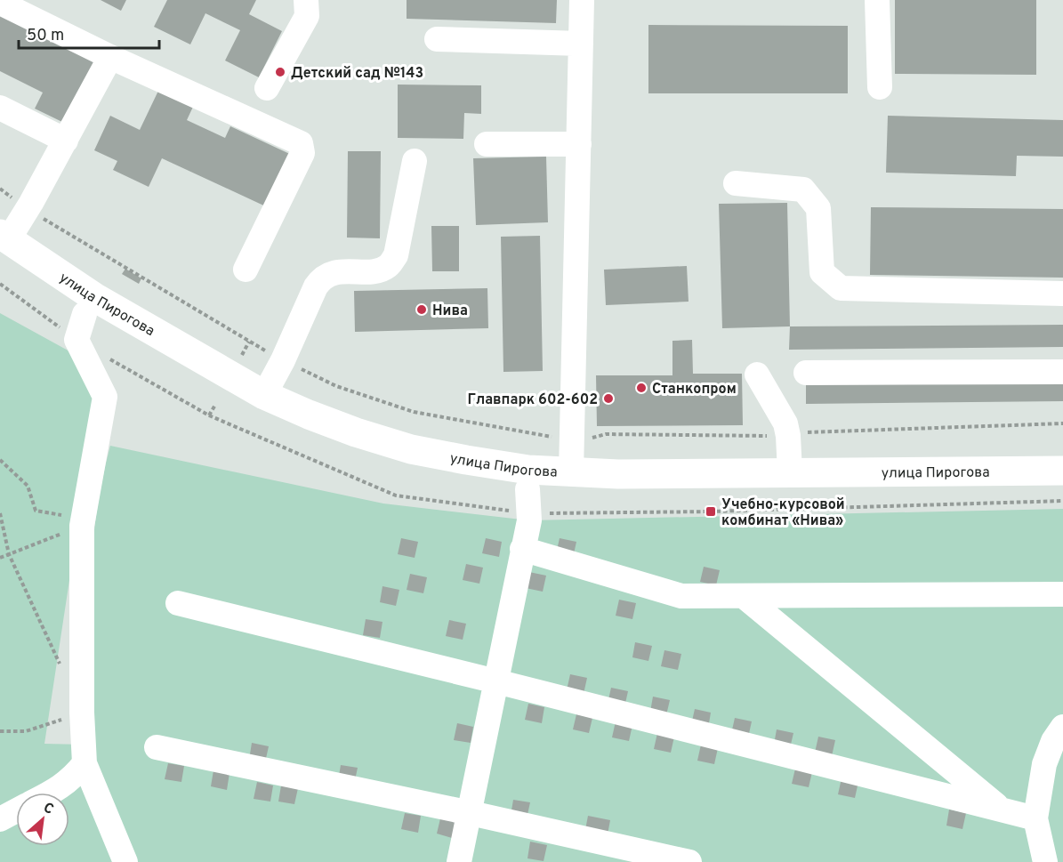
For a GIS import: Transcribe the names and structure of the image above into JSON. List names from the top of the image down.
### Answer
{
  "streets": {
    "main road": ["улица Пирогова"]
  },
  "places": {
    "other": [
      "Детский сад №143",
      "Нива",
      "Станкопром",
      "Главпарк 602-602"
    ],
    "transit": ["Учебно-курсовой комбинат «Нива»"]
  },
  "scale_bar": "50 m",
  "north": "top right"
}
